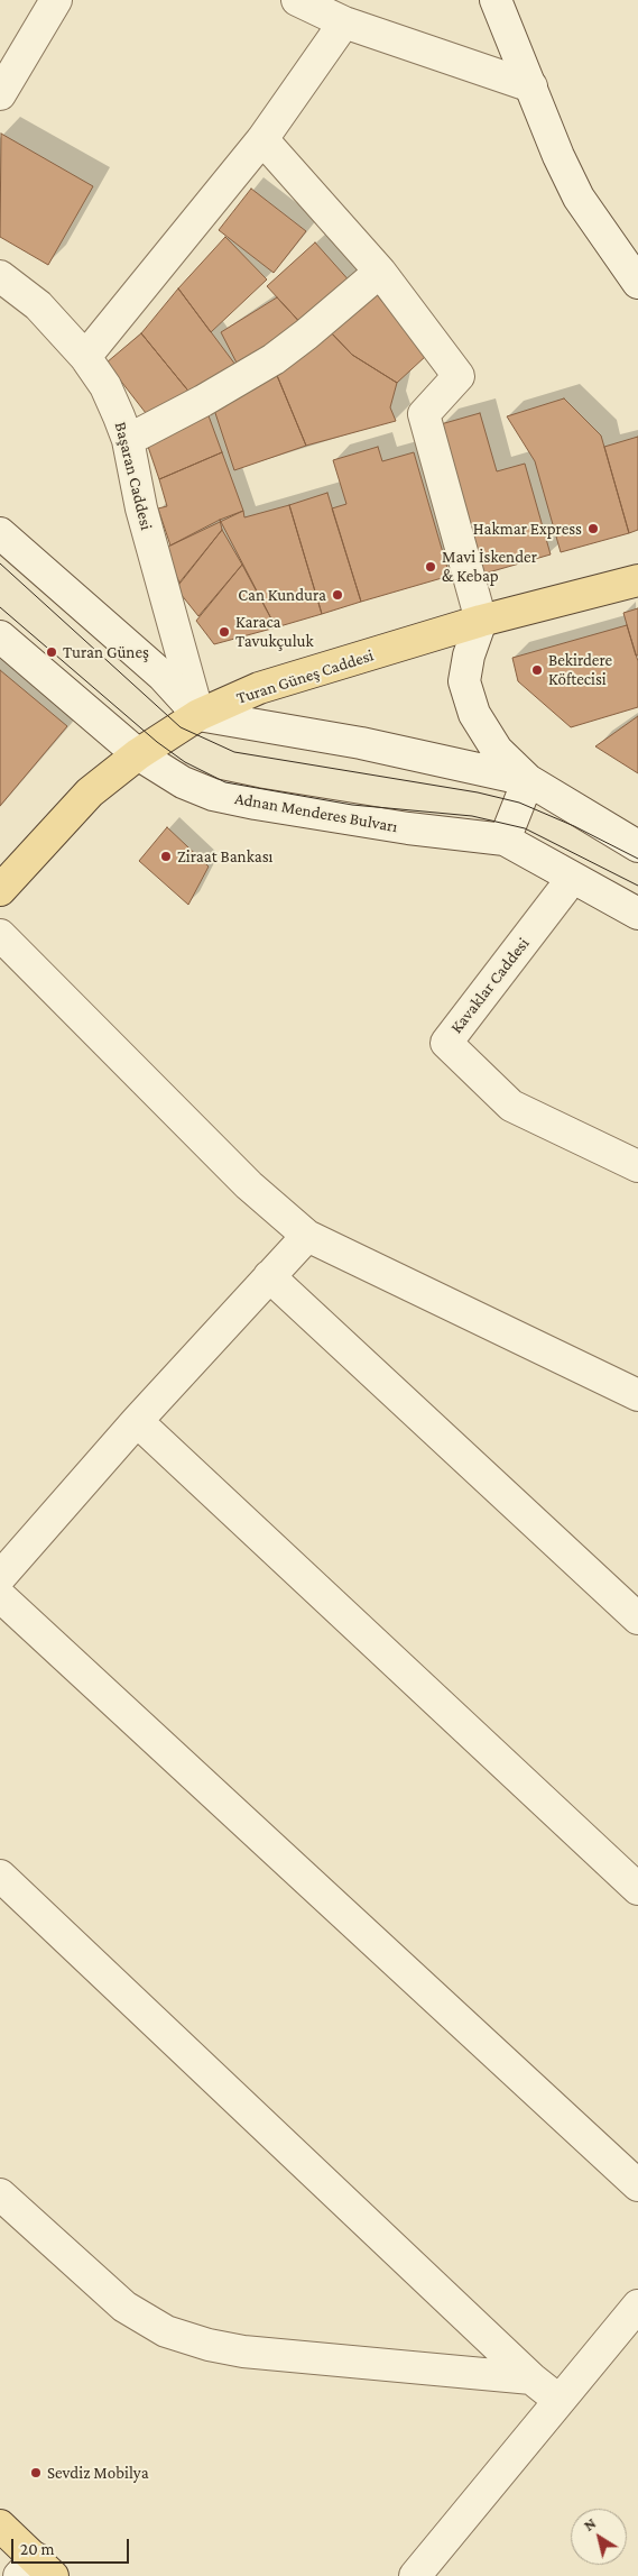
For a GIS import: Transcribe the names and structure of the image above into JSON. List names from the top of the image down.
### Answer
{
  "streets": {
    "main road": ["Turan Güneş Caddesi"],
    "street": ["Başaran Caddesi", "Adnan Menderes Bulvarı", "Kavaklar Caddesi"]
  },
  "crossings": [
    ["Başaran Caddesi", "Turan Güneş Caddesi"],
    ["Turan Güneş Caddesi", "Adnan Menderes Bulvarı"],
    ["Adnan Menderes Bulvarı", "Kavaklar Caddesi"]
  ],
  "places": [
    "Hakmar Express",
    "Mavi İskender & Kebap",
    "Can Kundura",
    "Karaca Tavukçuluk",
    "Turan Güneş",
    "Bekirdere Köftecisi",
    "Ziraat Bankası",
    "Sevdiz Mobilya"
  ],
  "scale_bar": "20 m",
  "north": "top left"
}
